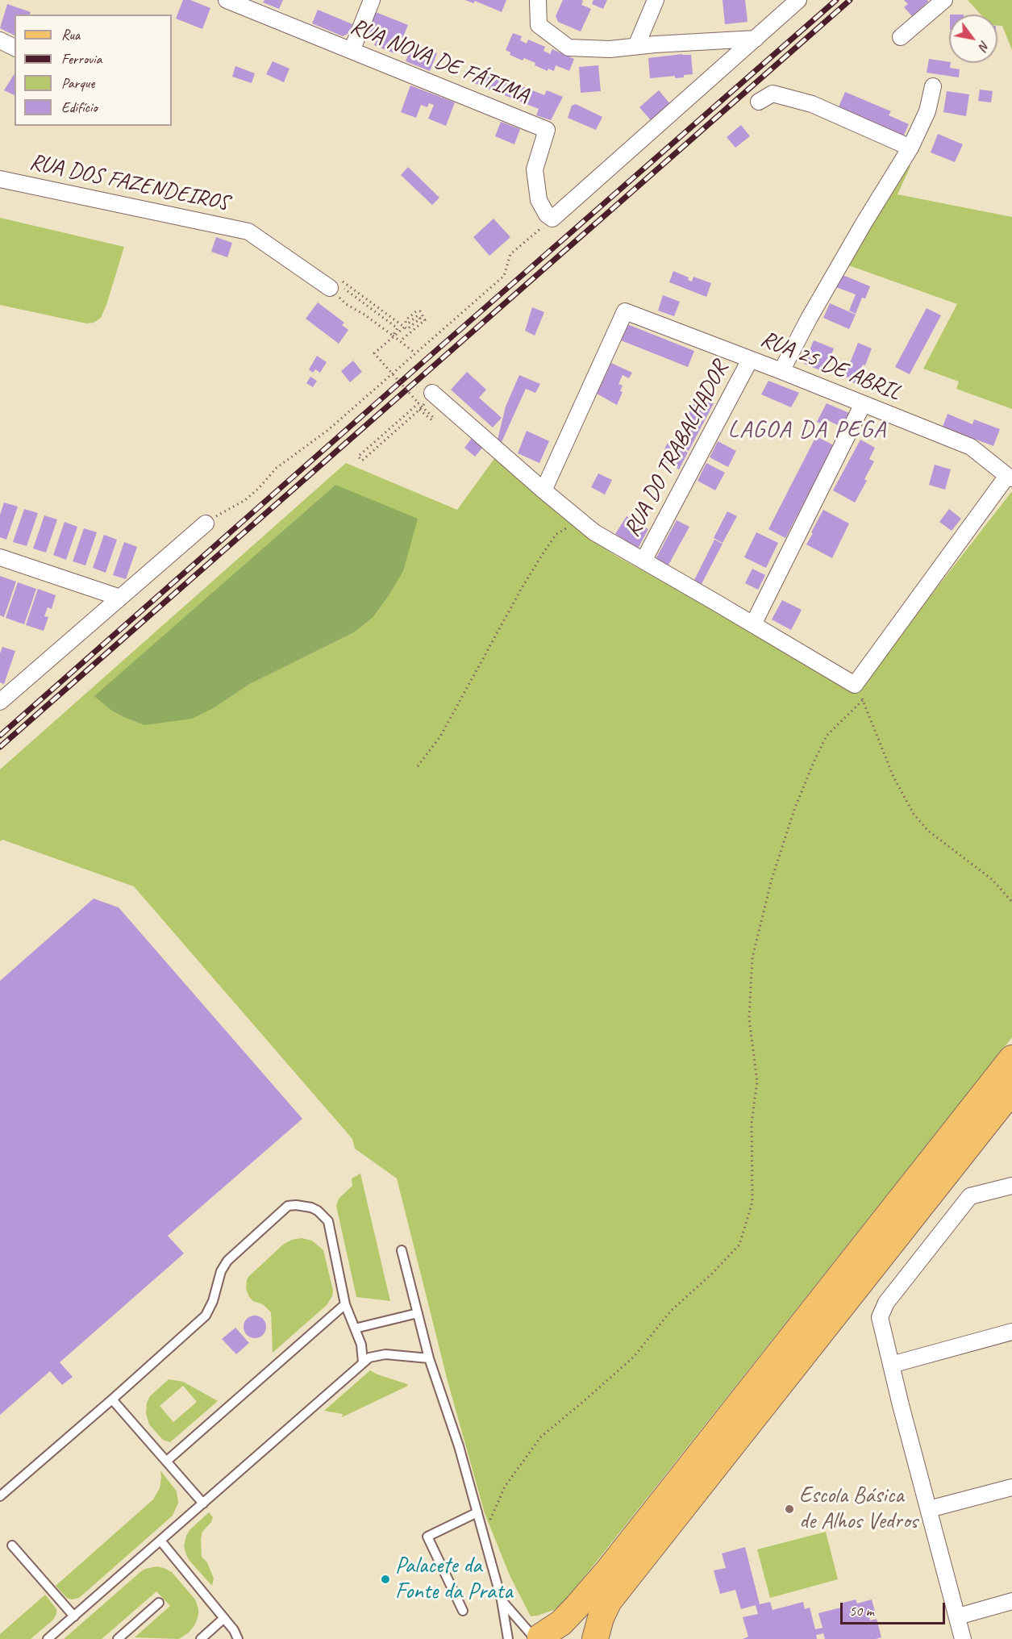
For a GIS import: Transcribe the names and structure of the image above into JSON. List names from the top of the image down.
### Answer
{
  "streets": {
    "street": [
      "RUA NOVA DE FÁTIMA",
      "RUA DOS FAZENDEIROS",
      "RUA 25 DE ABRIL",
      "RUA DO TRABALHADOR"
    ]
  },
  "crossings": [
    ["RUA 25 DE ABRIL", "RUA DO TRABALHADOR"]
  ],
  "districts": ["LAGOA DA PEGA"],
  "places": ["Escola Básica de Alhos Vedros", "Palacete da Fonte da Prata"],
  "legend": [
    "Rua",
    "Ferrovia",
    "Parque",
    "Edifício"
  ],
  "scale_bar": "50 m",
  "north": "bottom right"
}
